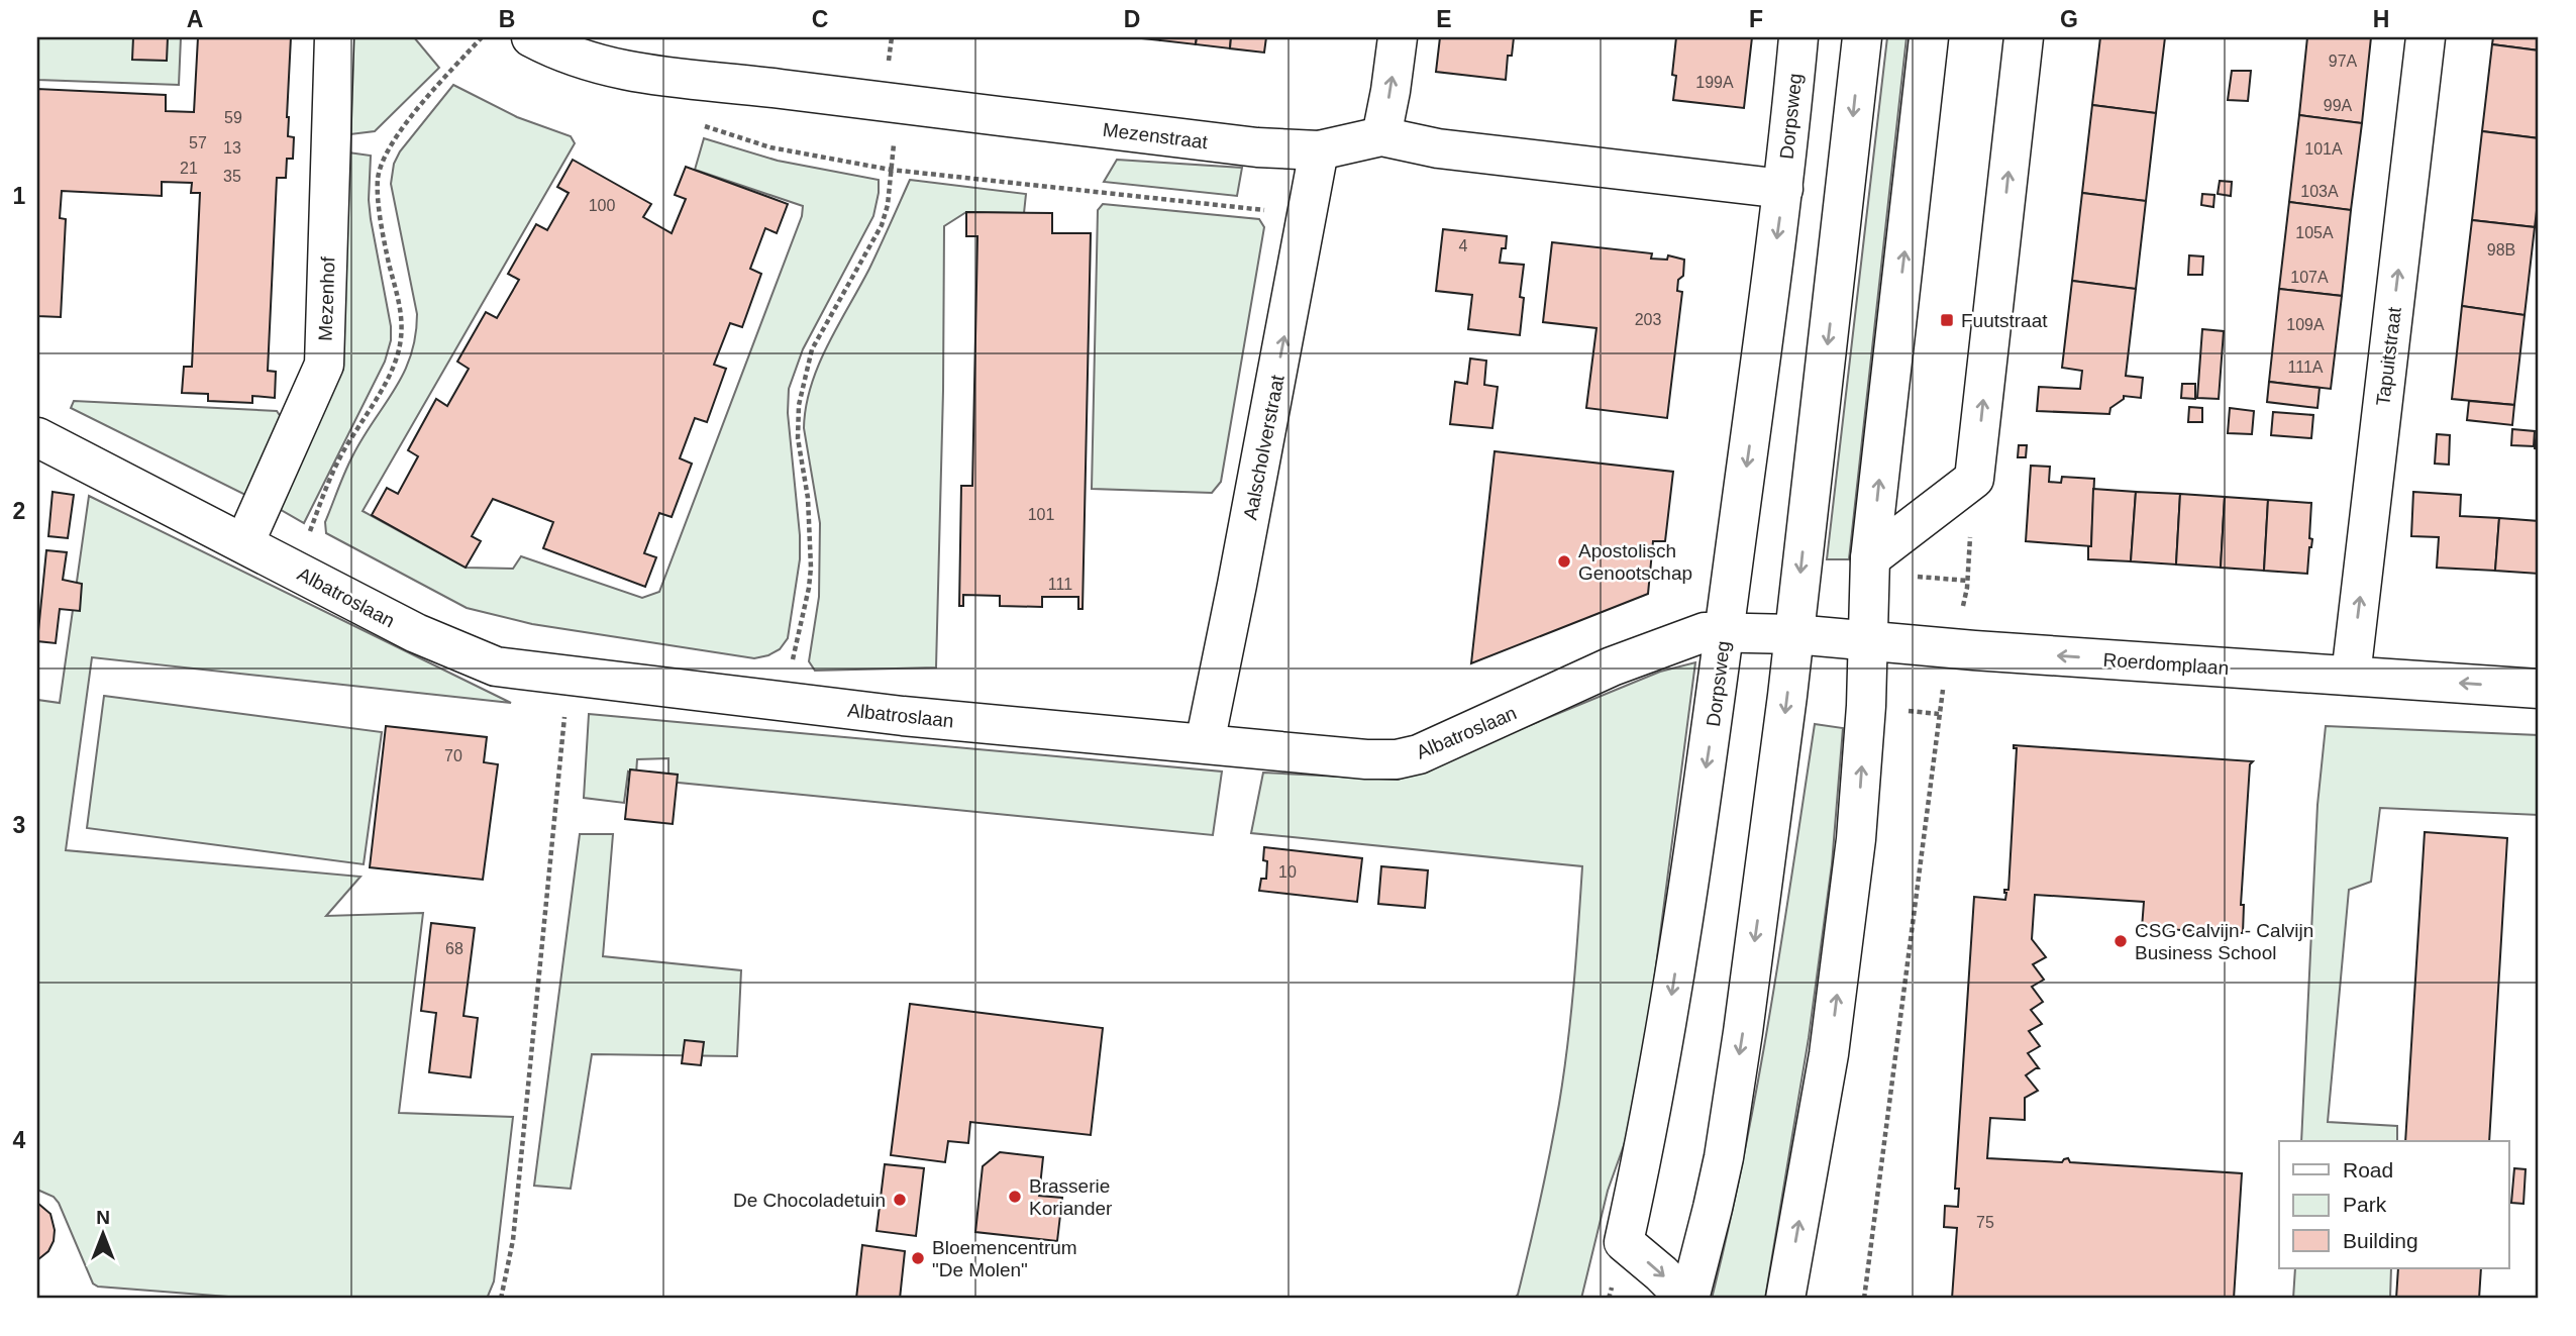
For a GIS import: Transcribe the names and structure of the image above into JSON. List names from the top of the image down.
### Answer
{
  "streets": {
    "street": [
      "Dorpsweg",
      "Mezenstraat",
      "Mezenhof",
      "Tapuitstraat",
      "Aalscholverstraat",
      "Albatroslaan",
      "Roerdomplaan"
    ]
  },
  "crossings": [
    ["Dorpsweg", "Mezenstraat"],
    ["Dorpsweg", "Albatroslaan"],
    ["Dorpsweg", "Roerdomplaan"],
    ["Mezenstraat", "Aalscholverstraat"],
    ["Mezenhof", "Albatroslaan"],
    ["Tapuitstraat", "Roerdomplaan"],
    ["Aalscholverstraat", "Albatroslaan"],
    ["Albatroslaan", "Roerdomplaan"]
  ],
  "one_way": ["Tapuitstraat", "Aalscholverstraat", "Roerdomplaan"],
  "places": {
    "transit": ["Fuutstraat"],
    "other": [
      "Apostolisch Genootschap",
      "CSG Calvijn - Calvijn Business School",
      "Brasserie Koriander",
      "De Chocoladetuin",
      "Bloemencentrum \"De Molen\""
    ]
  },
  "house_numbers": [
    "97A",
    "199A",
    "99A",
    "59",
    "57",
    "13",
    "101A",
    "21",
    "35",
    "103A",
    "100",
    "105A",
    "4",
    "98B",
    "107A",
    "203",
    "109A",
    "111A",
    "101",
    "111",
    "70",
    "10",
    "68",
    "75"
  ],
  "legend": ["Road", "Park", "Building"],
  "north": "top",
  "grid": {
    "columns": [
      "A",
      "B",
      "C",
      "D",
      "E",
      "F",
      "G",
      "H"
    ],
    "rows": [
      "1",
      "2",
      "3",
      "4"
    ]
  }
}
